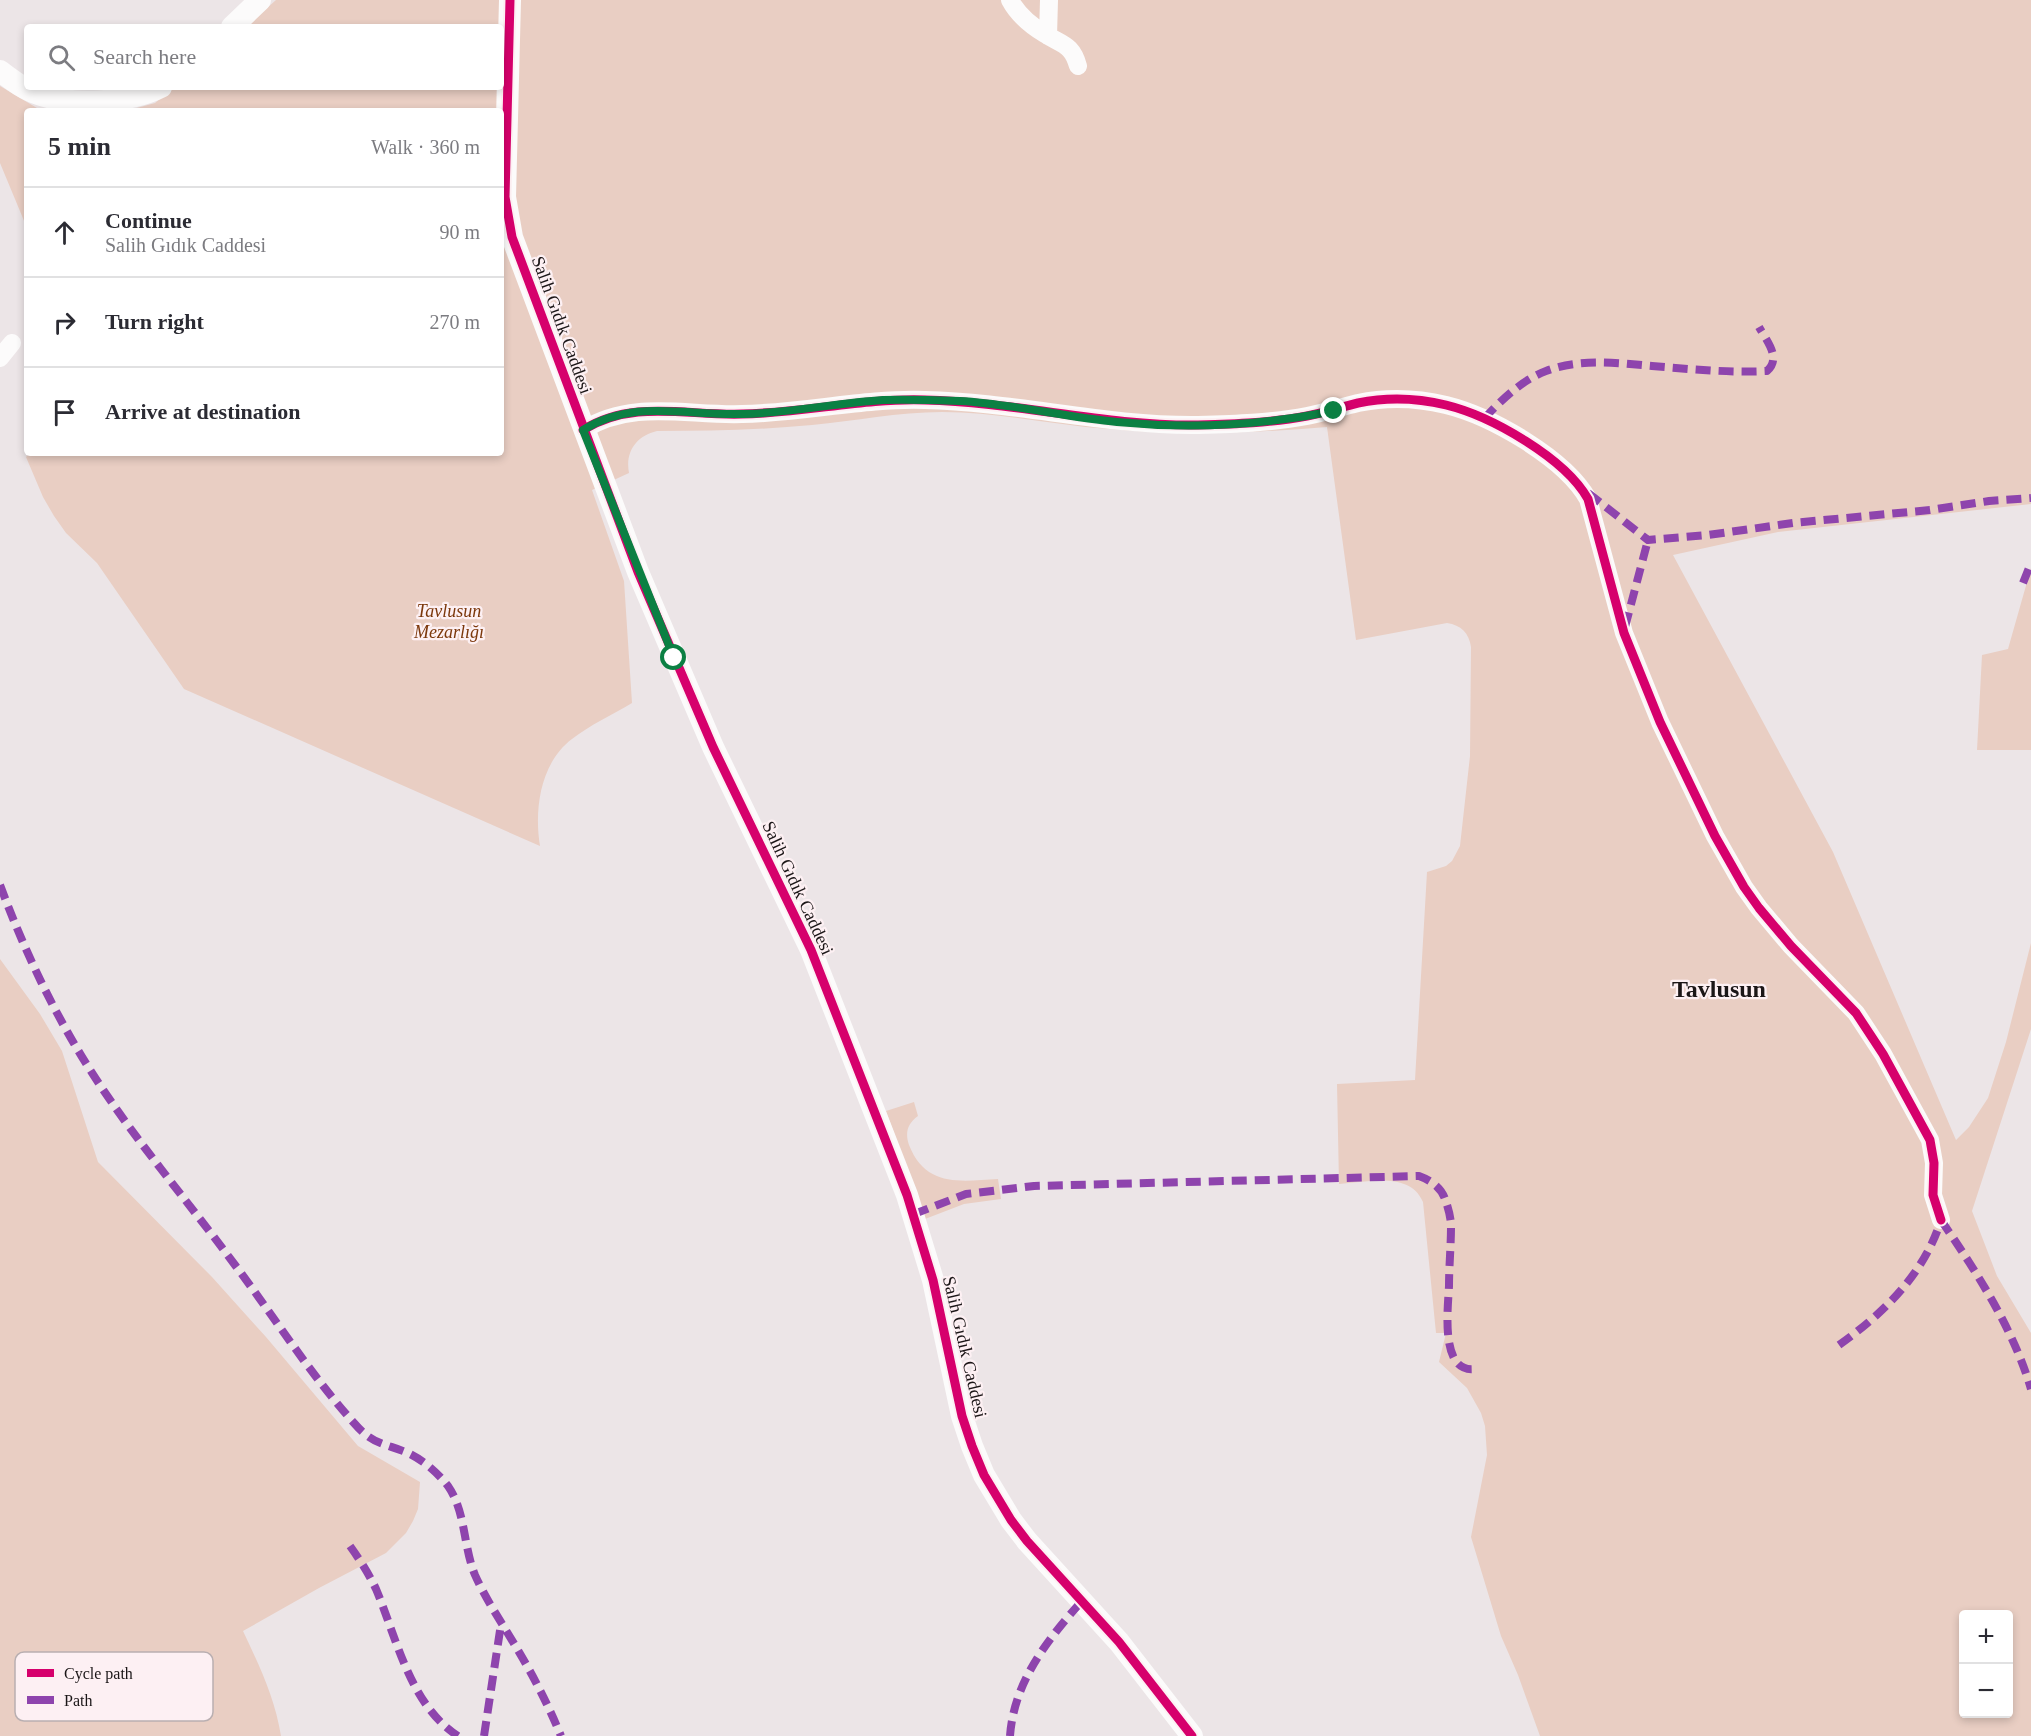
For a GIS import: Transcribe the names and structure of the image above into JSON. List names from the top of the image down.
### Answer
{
  "streets": {
    "street": ["Salih Gıdık Caddesi"]
  },
  "districts": ["Tavlusun"],
  "parks": ["Tavlusun Mezarlığı"],
  "legend": ["Cycle path", "Path"],
  "page": {
    "search": "Search here",
    "heading": ["5 min", "Walk · 360 m"],
    "list": [
      ["Continue", "Salih Gıdık Caddesi", "90 m"],
      ["Turn right", "270 m"],
      "Arrive at destination"
    ],
    "map_buttons": ["+", "−"]
  }
}
